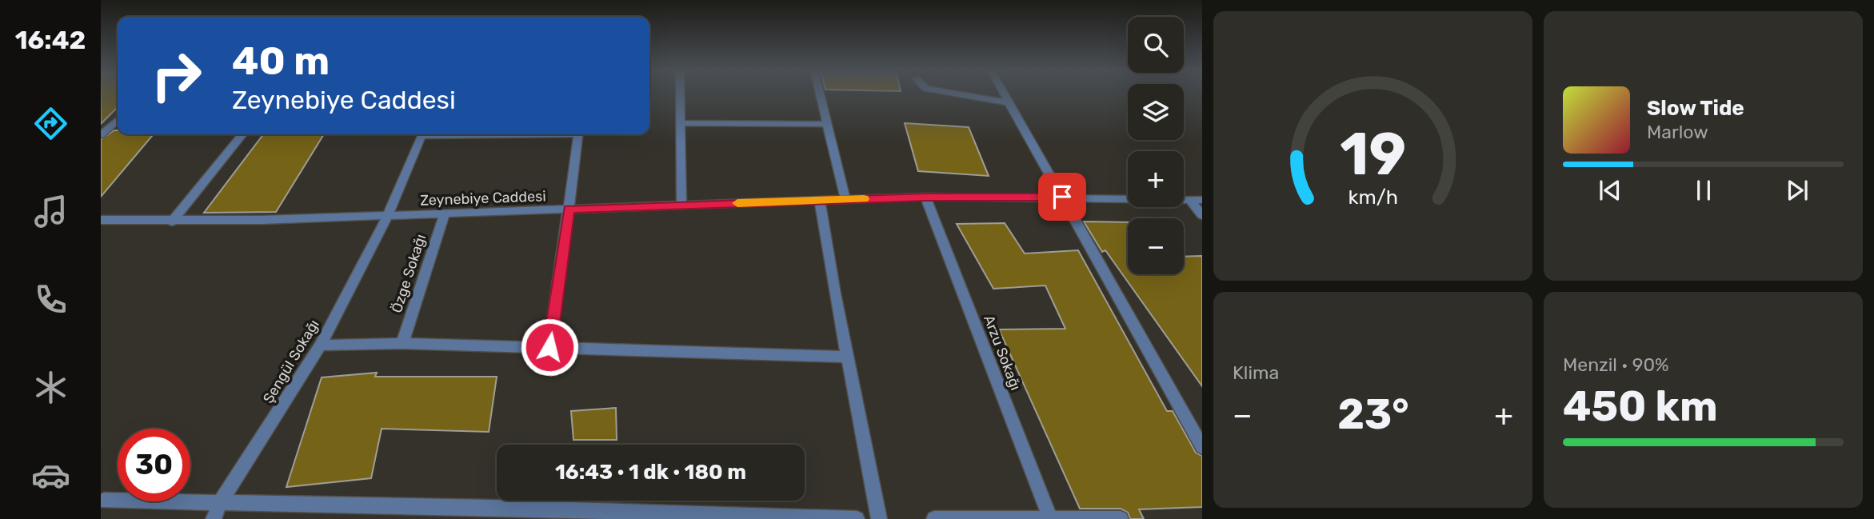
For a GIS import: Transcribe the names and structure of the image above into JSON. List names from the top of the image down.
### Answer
{
  "streets": {
    "street": [
      "Zeynebiye Caddesi",
      "Özge Sokağı",
      "Arzu Sokağı",
      "Şengül Sokağı"
    ]
  },
  "crossings": [
    ["Zeynebiye Caddesi", "Özge Sokağı"],
    ["Zeynebiye Caddesi", "Arzu Sokağı"],
    ["Zeynebiye Caddesi", "Şengül Sokağı"]
  ],
  "page": {
    "tabs": "16:42",
    "map_buttons": ["+", "−"],
    "turn": ["40 m", "Zeynebiye Caddesi"],
    "song": ["Slow Tide", "Marlow"],
    "tile": [
      "Klima",
      ["Menzil · 90%", "450 km"]
    ],
    "heat": ["−", "23°", "+"],
    "limit": "30",
    "trip": "16:43 · 1 dk · 180 m",
    "gauge": ["19", "km/h"]
  }
}
